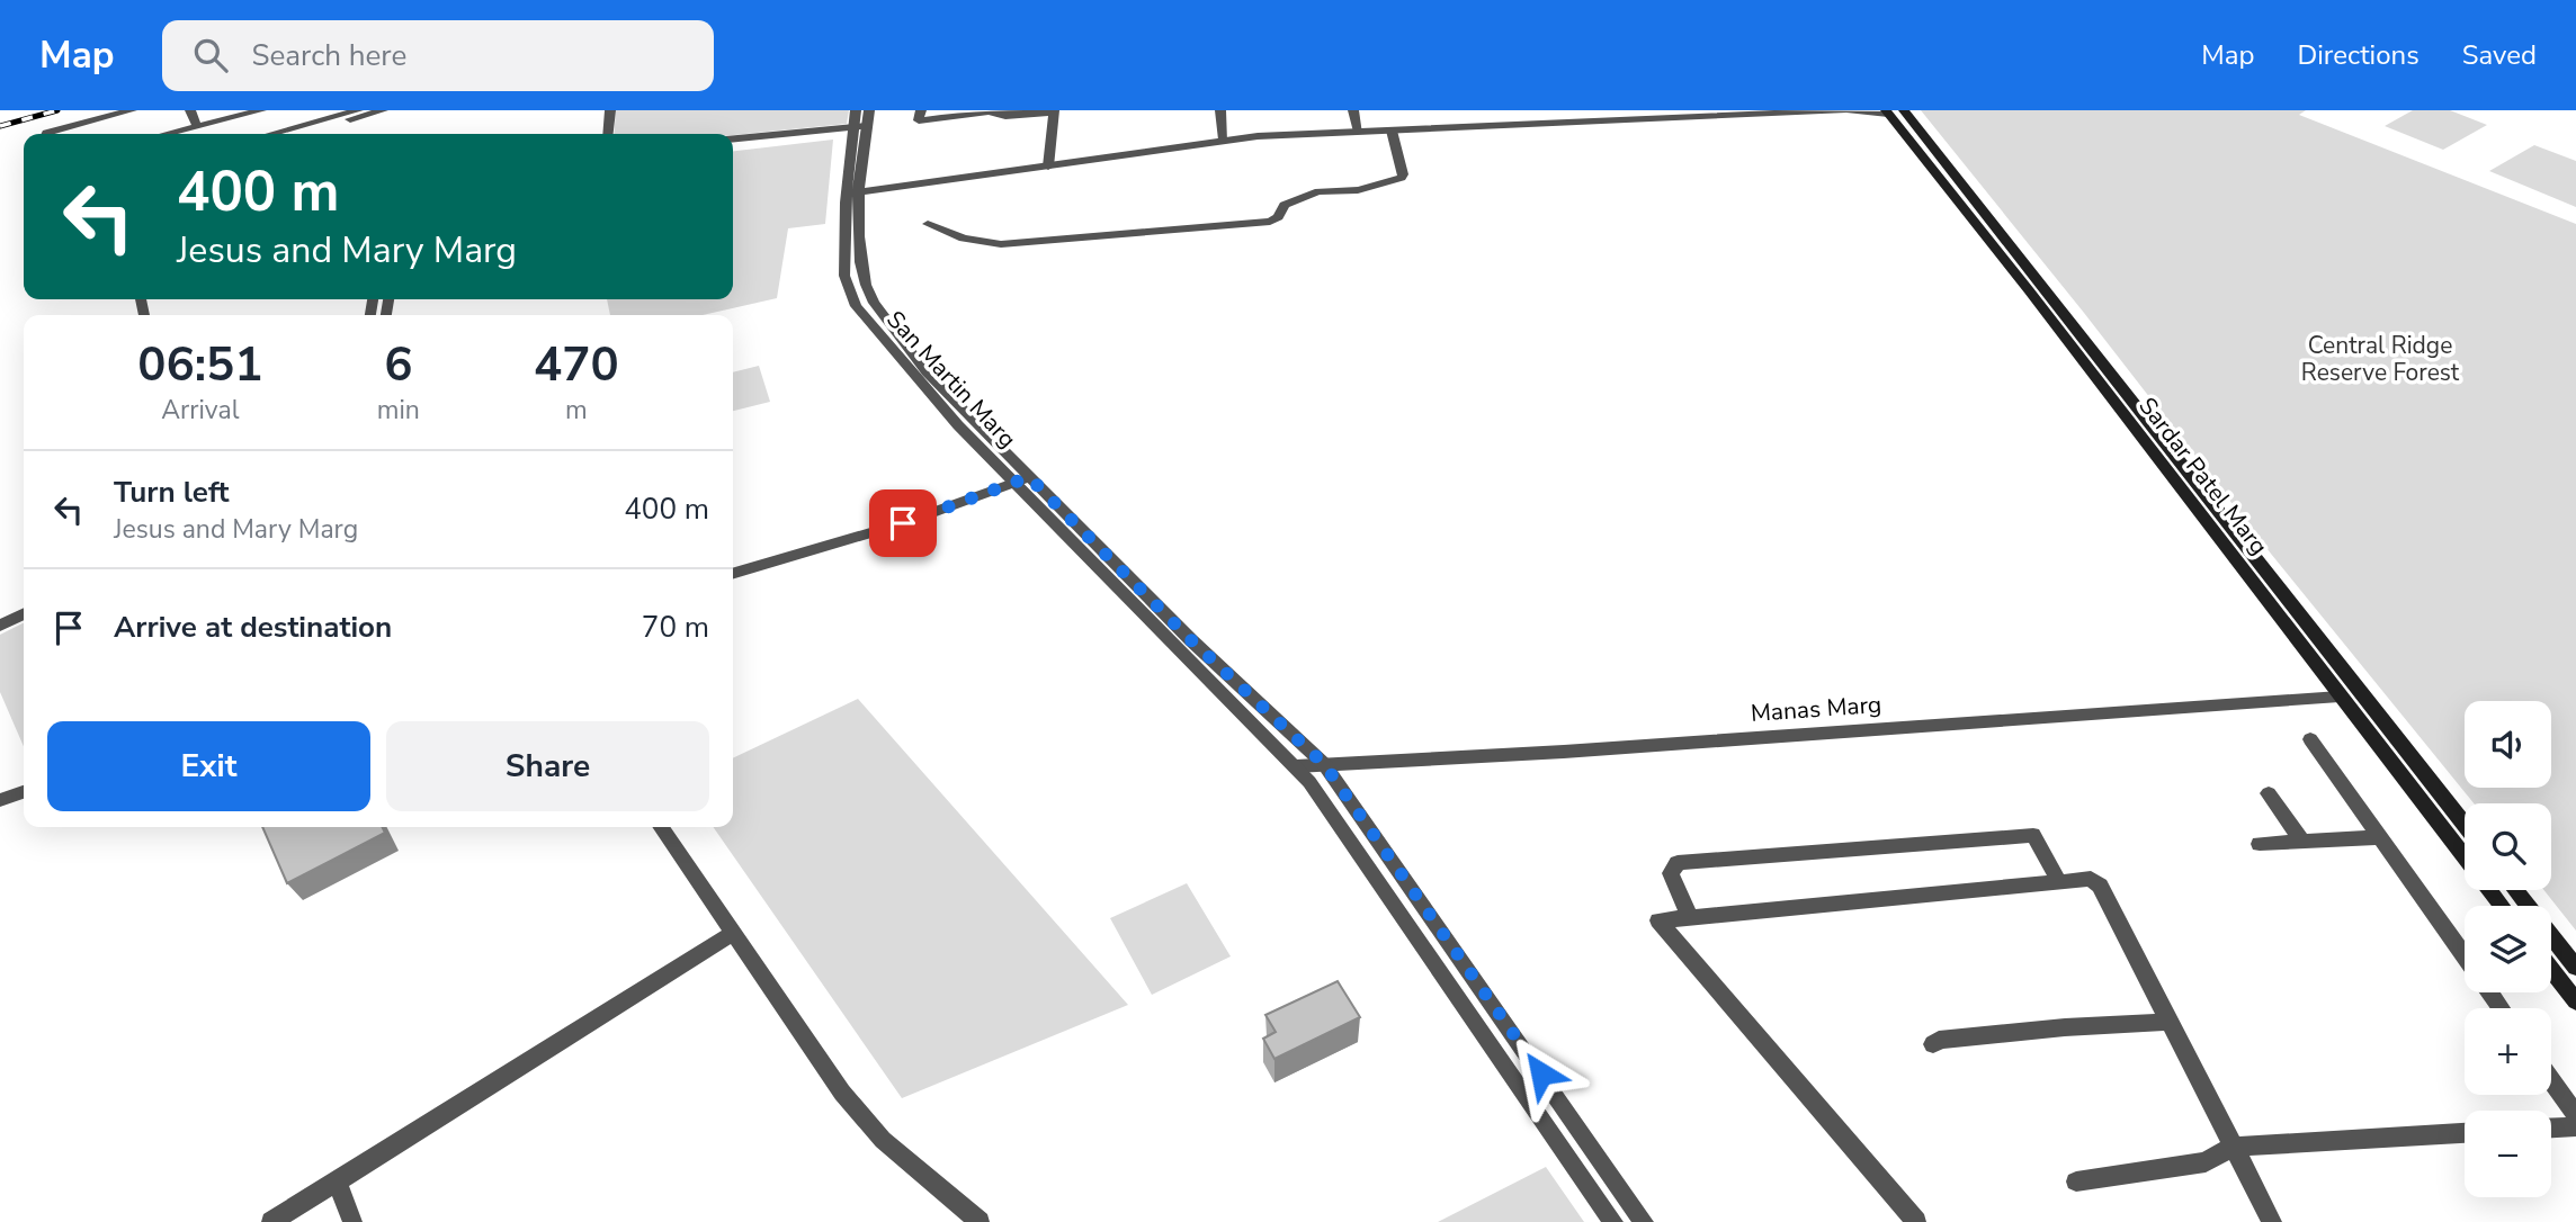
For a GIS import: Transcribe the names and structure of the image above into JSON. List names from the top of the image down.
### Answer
{
  "streets": {
    "main road": ["Sardar Patel Marg"],
    "street": ["San Martin Marg", "Manas Marg"]
  },
  "crossings": [
    ["San Martin Marg", "Manas Marg"],
    ["Sardar Patel Marg", "Manas Marg"]
  ],
  "parks": ["Central Ridge Reserve Forest"],
  "page": {
    "header": "Map",
    "search": "Search here",
    "nav": ["Map", "Directions", "Saved"],
    "turn": ["400 m", "Jesus and Mary Marg"],
    "eta": [
      "06:51",
      "Arrival",
      "6",
      "min",
      "470",
      "m"
    ],
    "list": [
      {
        "name": "Turn left",
        "note": "Jesus and Mary Marg",
        "value": "400 m"
      },
      {
        "name": "Arrive at destination",
        "value": "70 m"
      }
    ],
    "map_buttons": ["+", "−"],
    "buttons": ["Exit", "Share"]
  }
}
